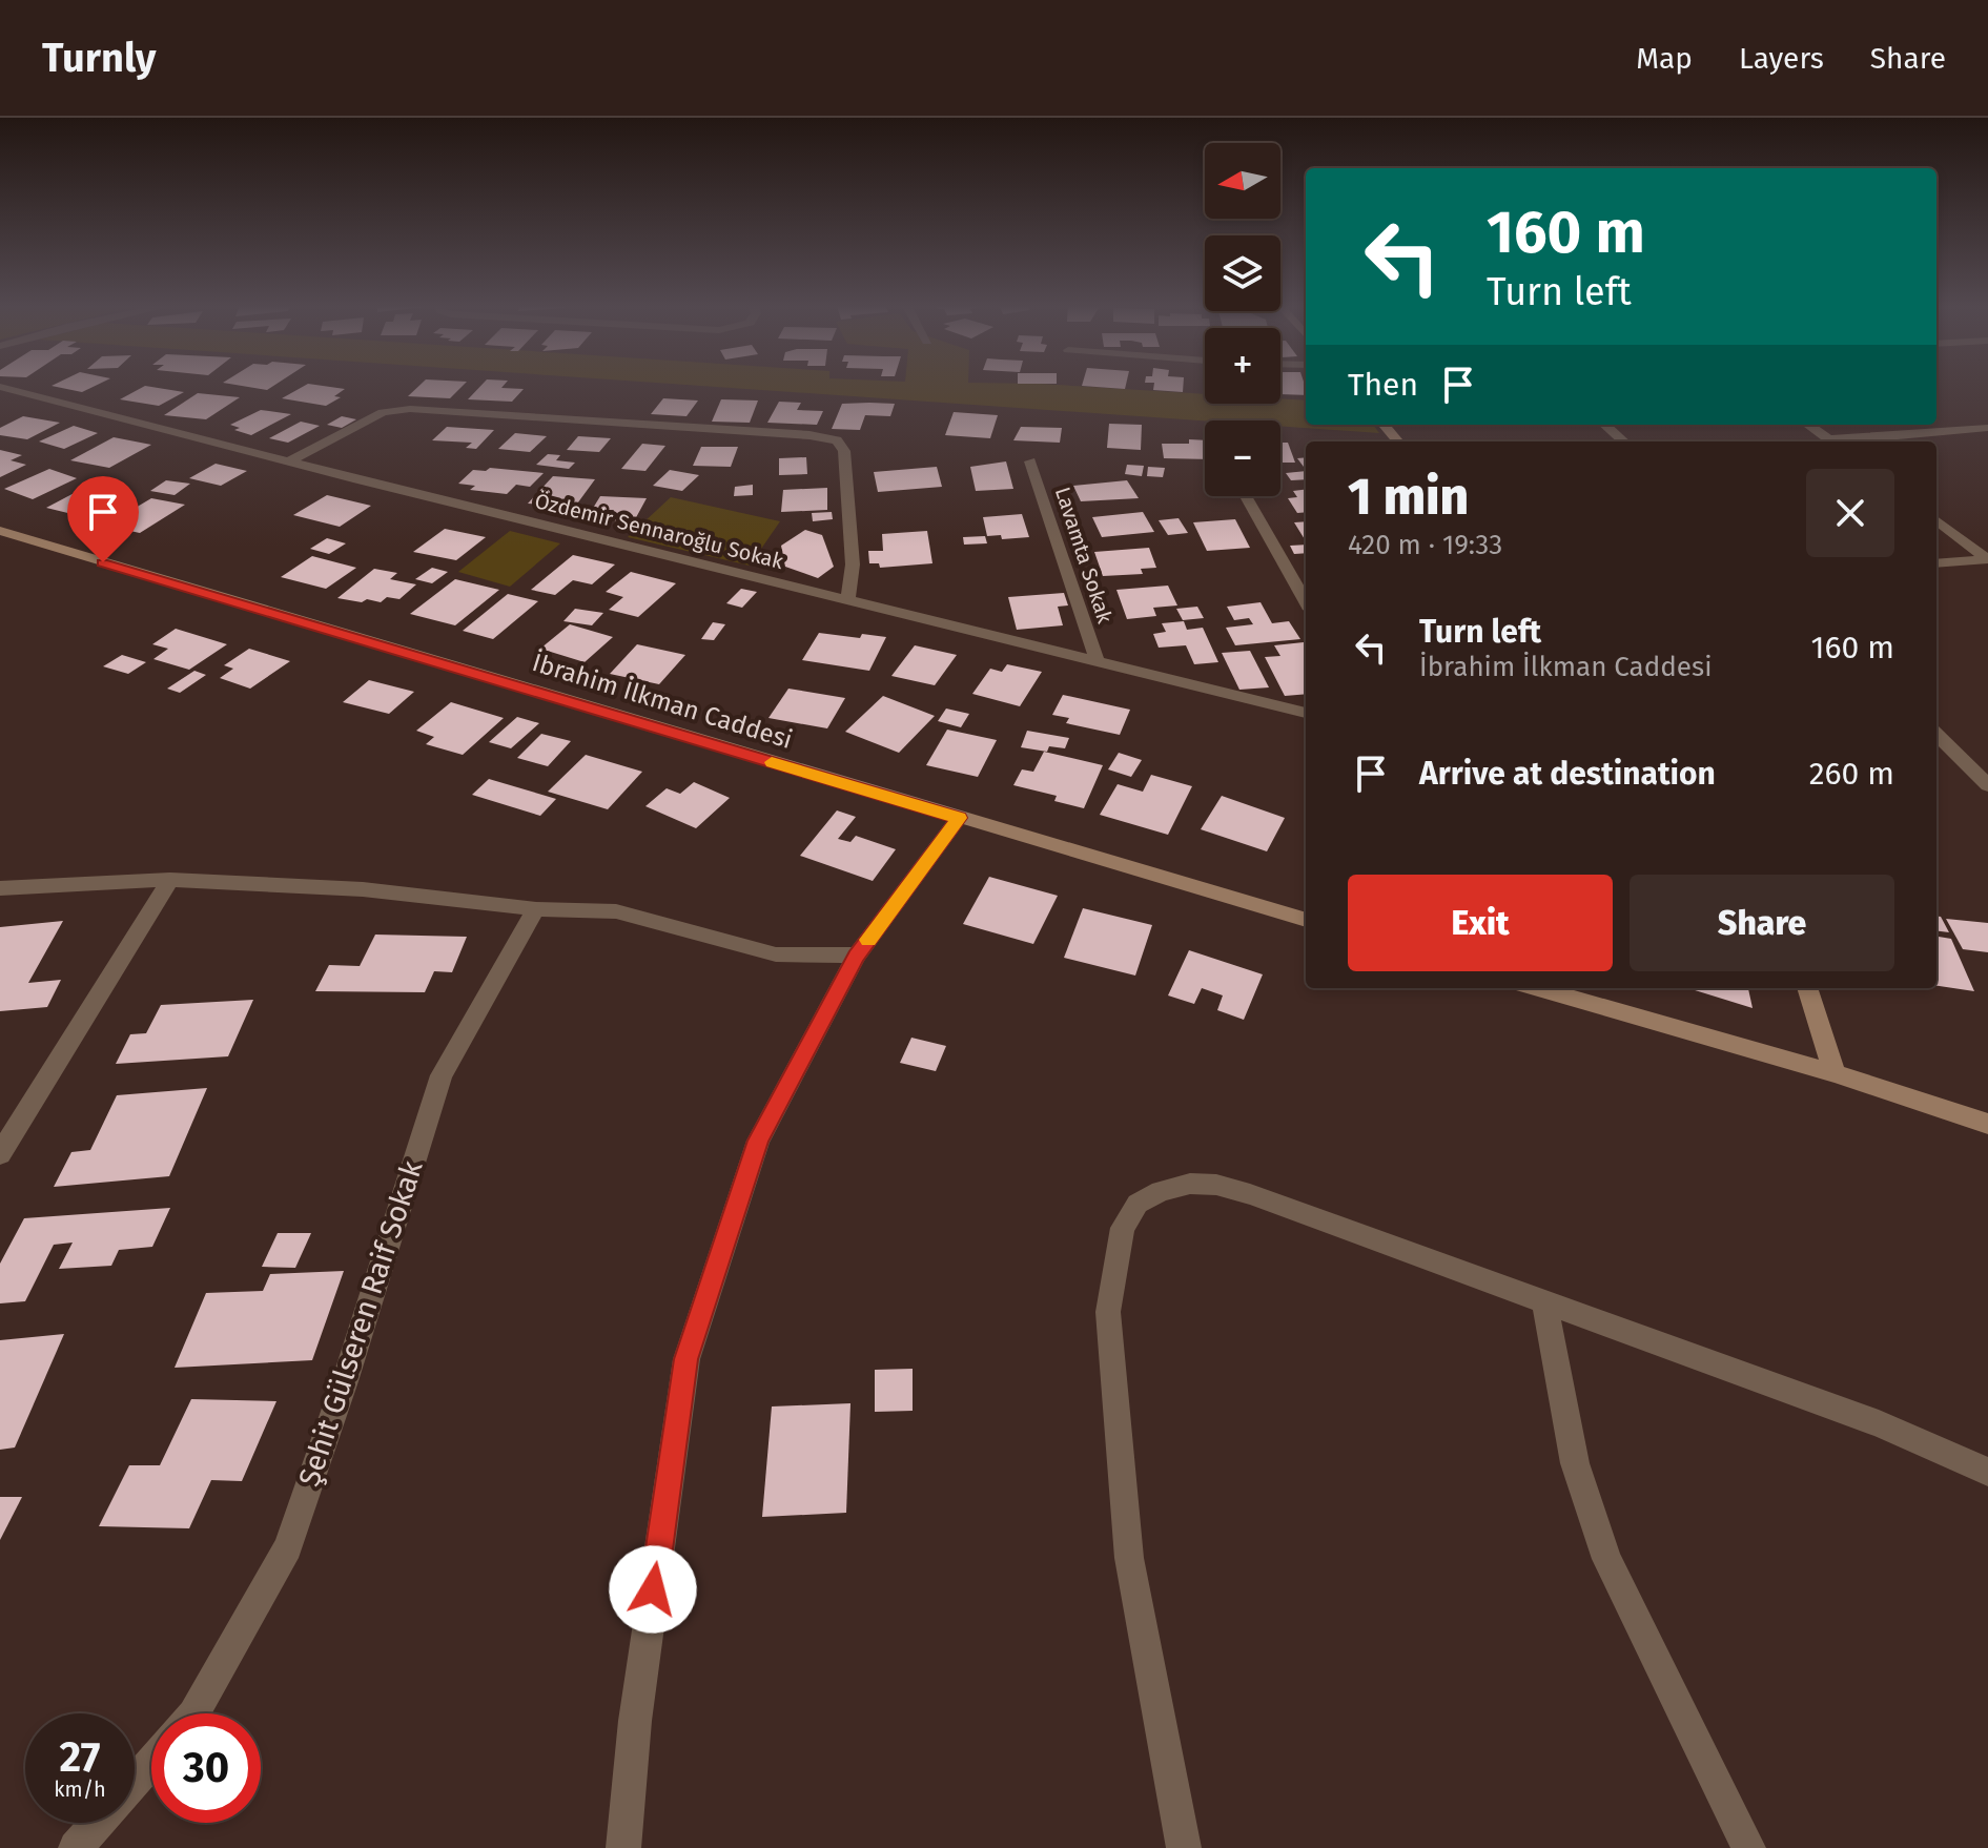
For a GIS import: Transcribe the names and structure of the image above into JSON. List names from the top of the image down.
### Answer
{
  "streets": {
    "street": [
      "Özdemir Sennaroğlu Sokak",
      "Lavamta Sokak",
      "İbrahim İlkman Caddesi",
      "Şehit Gülseren Raif Sokak"
    ]
  },
  "crossings": [
    ["Özdemir Sennaroğlu Sokak", "Lavamta Sokak"]
  ],
  "north": "left",
  "page": {
    "header": "Turnly",
    "nav": ["Map", "Layers", "Share"],
    "map_buttons": ["+", "−"],
    "turn": ["160 m", "Turn left"],
    "then": "Then",
    "heading": ["1 min", "420 m · 19:33"],
    "list": [
      {
        "name": "Turn left",
        "note": "İbrahim İlkman Caddesi",
        "value": "160 m"
      },
      {
        "name": "Arrive at destination",
        "value": "260 m"
      }
    ],
    "buttons": ["Exit", "Share"],
    "speed": "27 km/h",
    "limit": "30"
  }
}
